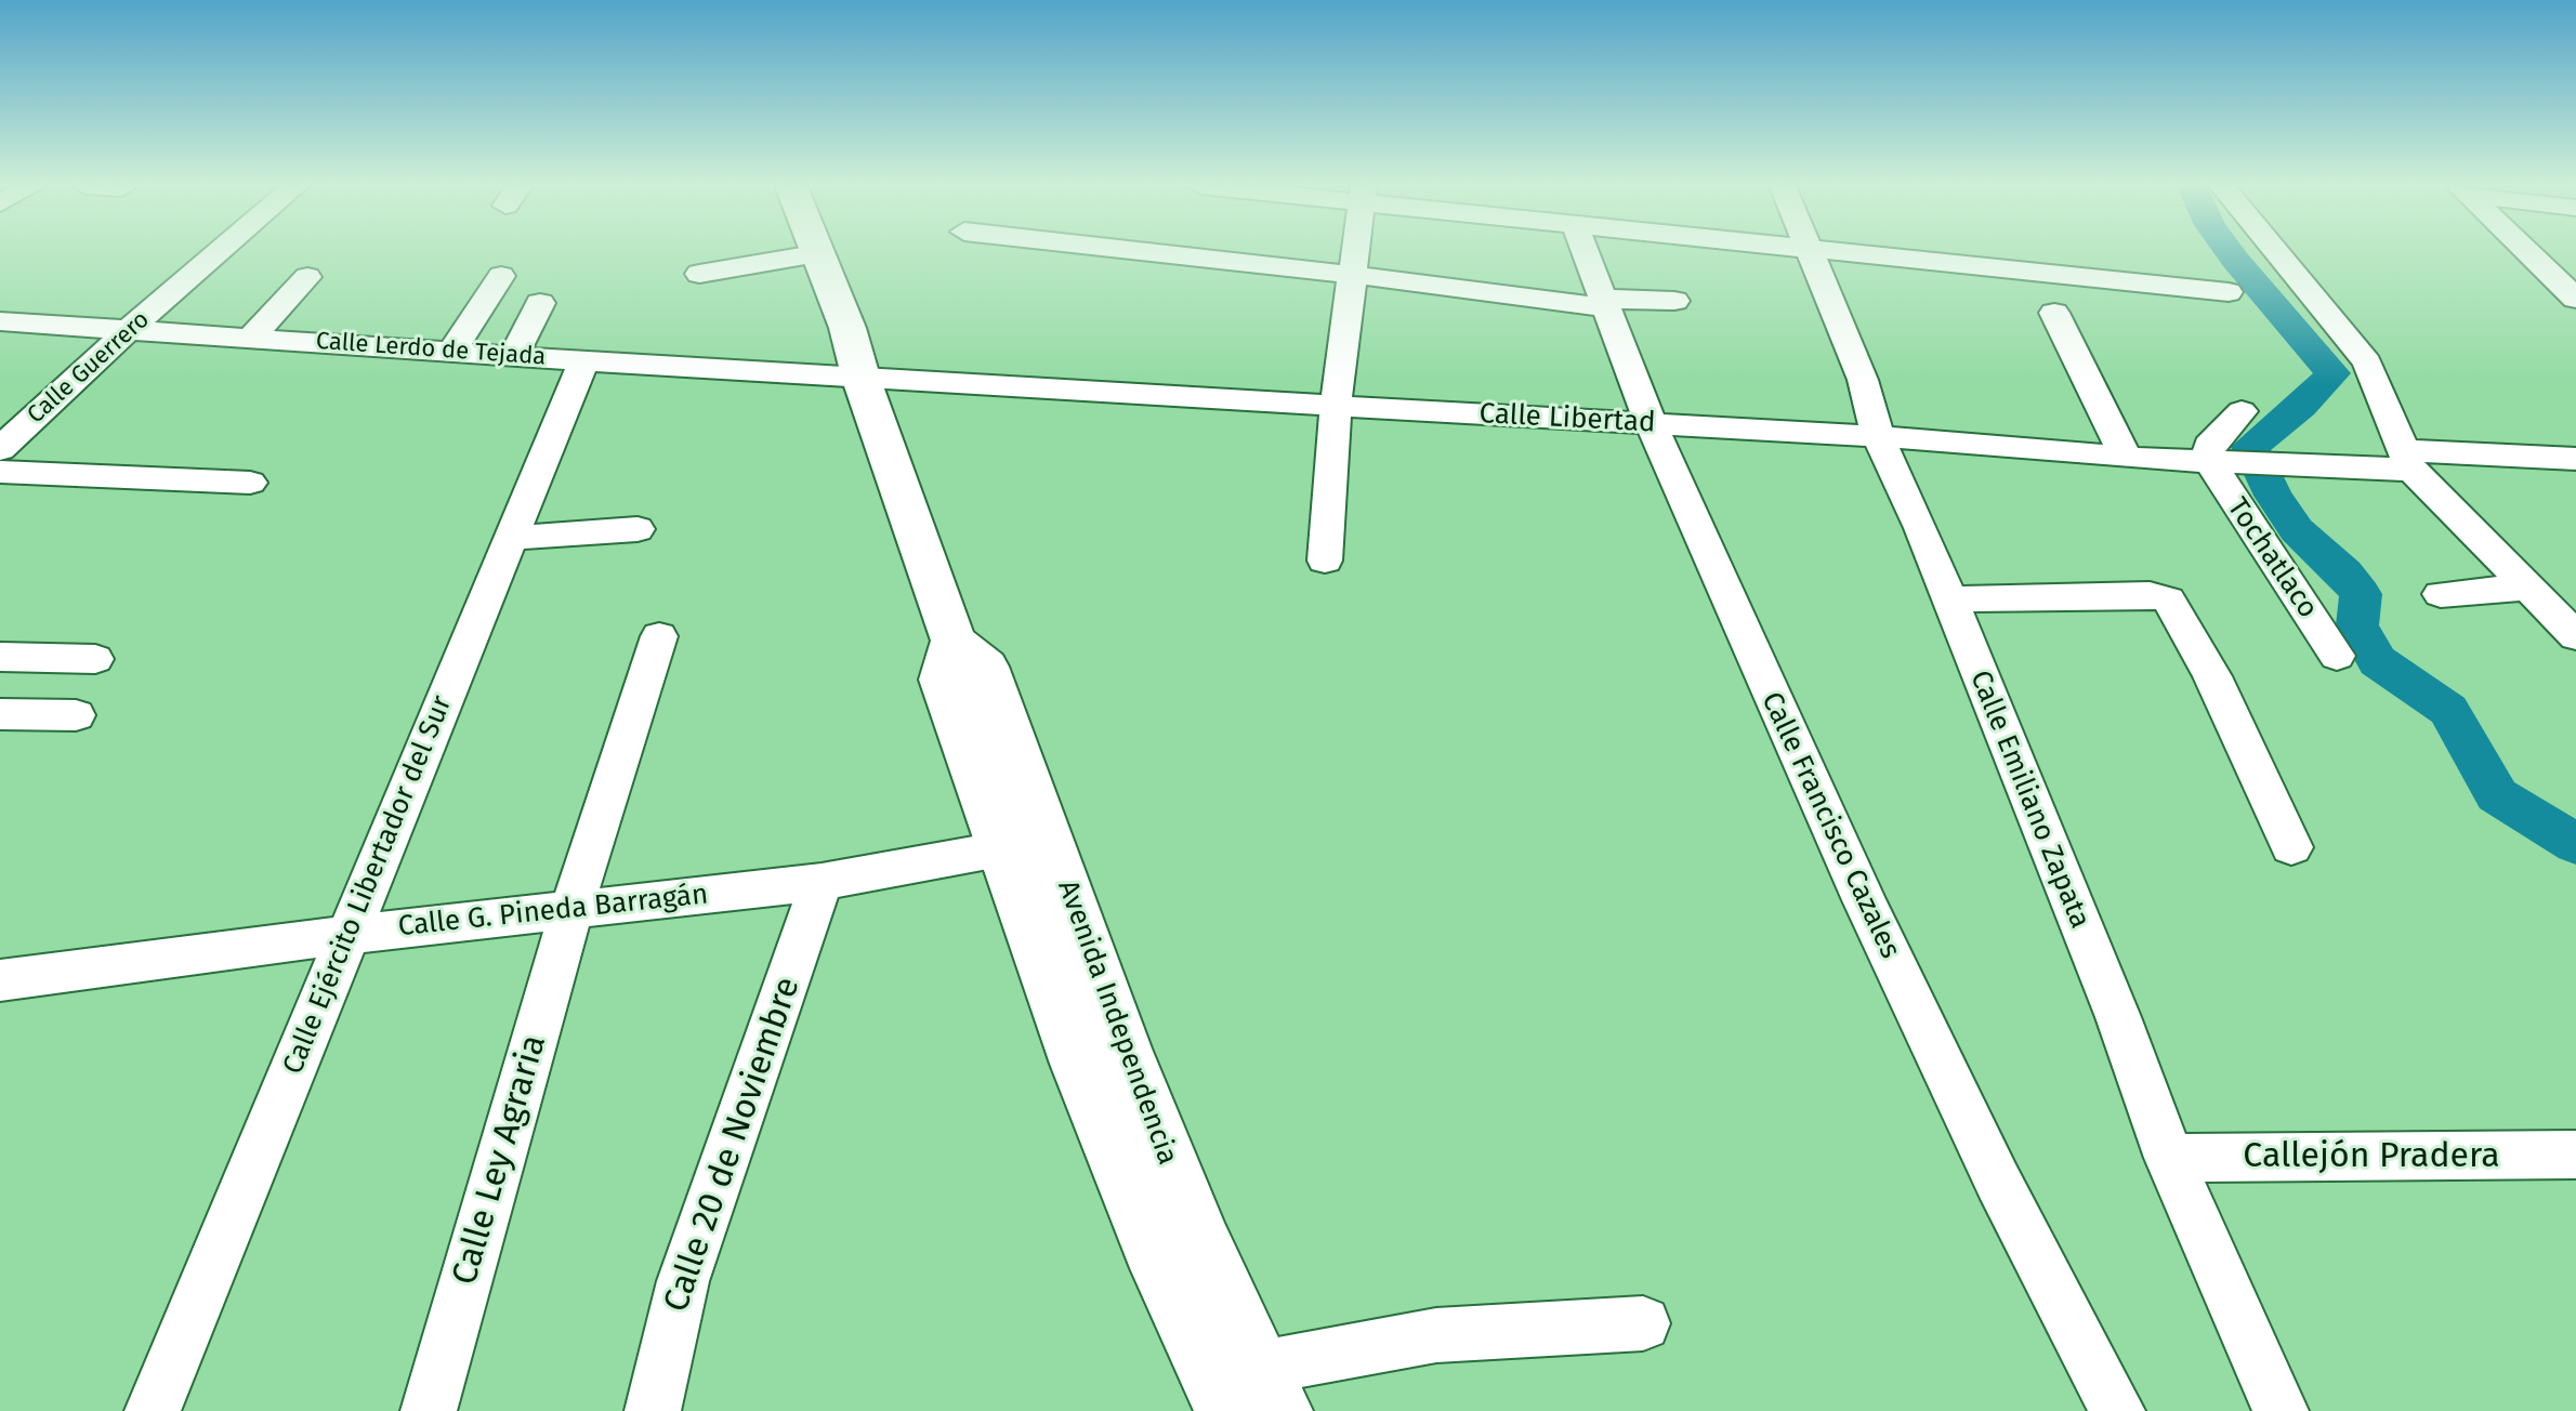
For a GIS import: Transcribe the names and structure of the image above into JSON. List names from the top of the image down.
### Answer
{
  "streets": {
    "main road": ["Avenida Independencia"],
    "street": [
      "Calle Lerdo de Tejada",
      "Calle Guerrero",
      "Calle Libertad",
      "Tochatlaco",
      "Calle Emiliano Zapata",
      "Calle Francisco Cazales",
      "Calle Ejército Libertador del Sur",
      "Calle G. Pineda Barragán",
      "Calle 20 de Noviembre",
      "Callejón Pradera",
      "Calle Ley Agraria"
    ]
  },
  "crossings": [
    ["Calle Lerdo de Tejada", "Calle Guerrero"],
    ["Calle Lerdo de Tejada", "Calle Libertad"],
    ["Calle Lerdo de Tejada", "Calle Ejército Libertador del Sur"],
    ["Calle Lerdo de Tejada", "Avenida Independencia"],
    ["Calle Libertad", "Tochatlaco"],
    ["Calle Libertad", "Calle Emiliano Zapata"],
    ["Calle Libertad", "Calle Francisco Cazales"],
    ["Calle Libertad", "Avenida Independencia"],
    ["Calle Emiliano Zapata", "Callejón Pradera"],
    ["Calle Ejército Libertador del Sur", "Calle G. Pineda Barragán"],
    ["Calle G. Pineda Barragán", "Avenida Independencia"],
    ["Calle G. Pineda Barragán", "Calle 20 de Noviembre"],
    ["Calle G. Pineda Barragán", "Calle Ley Agraria"]
  ]
}
